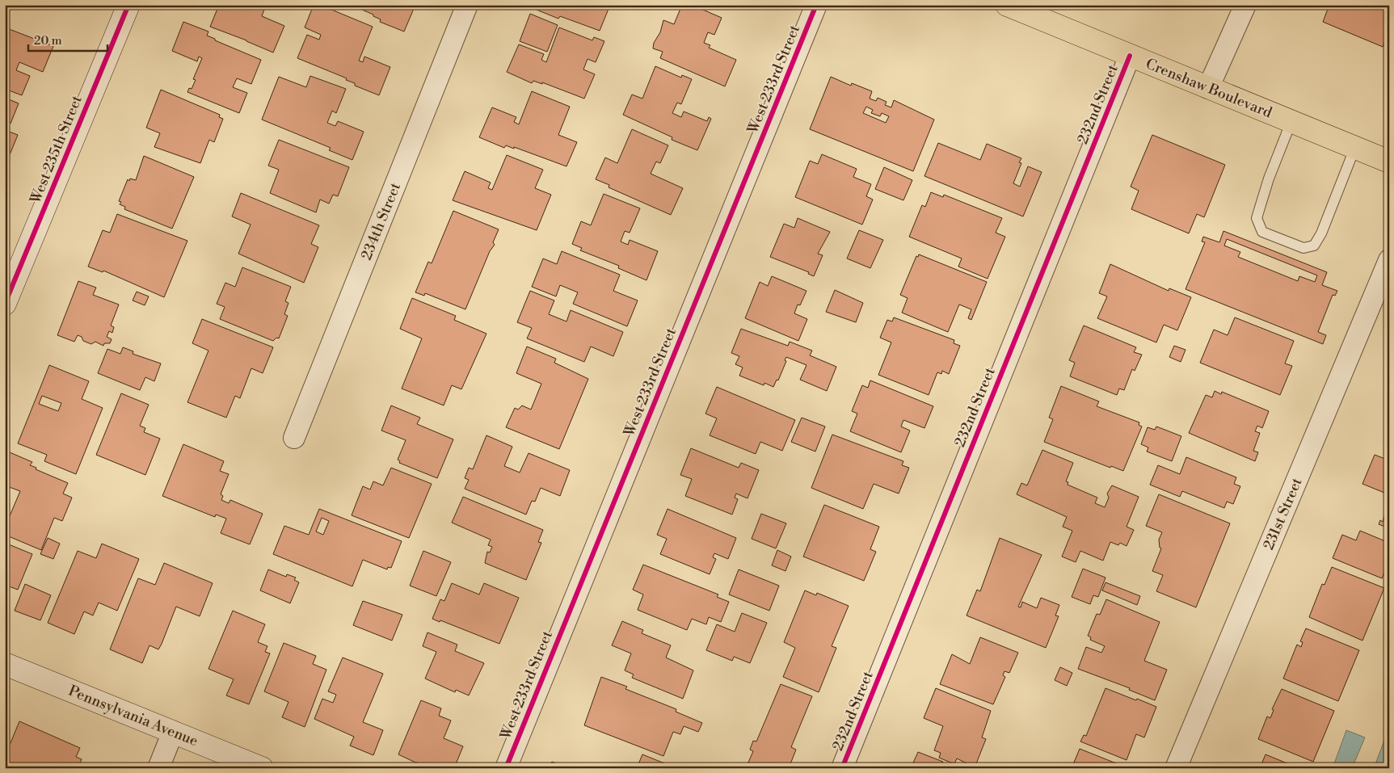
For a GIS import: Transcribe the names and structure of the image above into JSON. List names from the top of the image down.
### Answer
{
  "streets": {
    "main road": ["Crenshaw Boulevard"],
    "street": [
      "West 233rd Street",
      "232nd Street",
      "West 235th Street",
      "234th Street",
      "231st Street",
      "Pennsylvania Avenue"
    ]
  },
  "crossings": [
    ["Crenshaw Boulevard", "232nd Street"]
  ],
  "scale_bar": "20 m"
}
